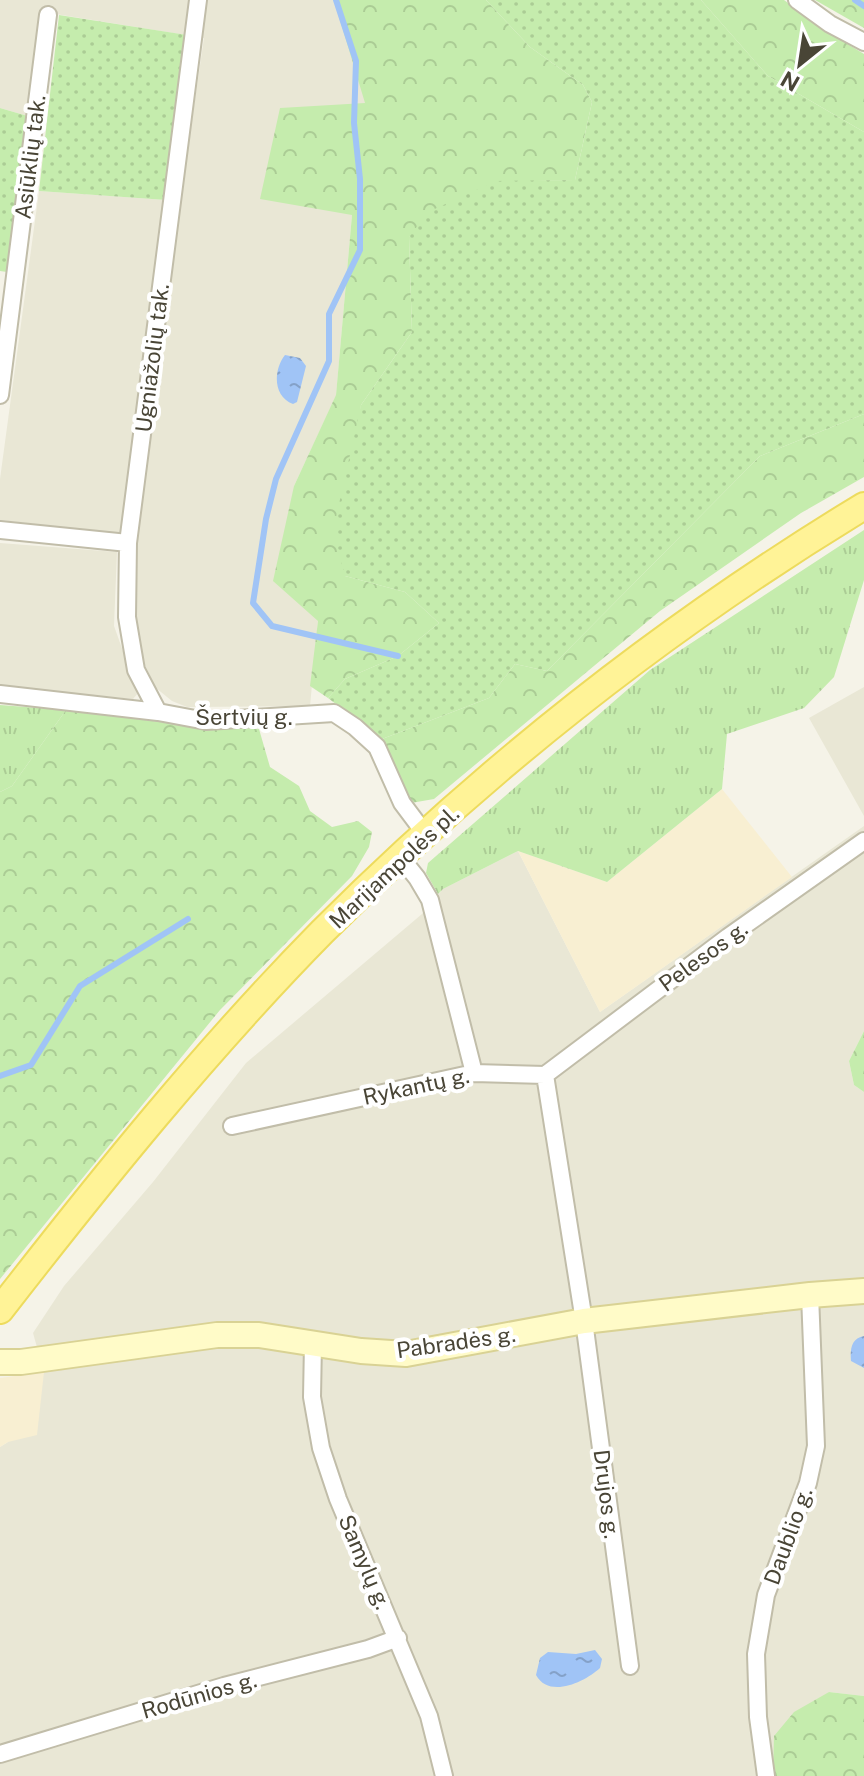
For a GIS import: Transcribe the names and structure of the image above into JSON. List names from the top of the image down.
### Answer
{
  "streets": {
    "main road": ["Marijampolės pl."],
    "street": [
      "Asiūklių tak.",
      "Ugniažolių tak.",
      "Šertvių g.",
      "Pelesos g.",
      "Rykantų g.",
      "Pabradės g.",
      "Drujos g.",
      "Daublio g.",
      "Samylų g.",
      "Rodūnios g."
    ]
  },
  "crossings": [
    ["Ugniažolių tak.", "Šertvių g."],
    ["Šertvių g.", "Marijampolės pl."],
    ["Pelesos g.", "Rykantų g."],
    ["Pabradės g.", "Drujos g."],
    ["Pabradės g.", "Daublio g."],
    ["Pabradės g.", "Samylų g."],
    ["Samylų g.", "Rodūnios g."]
  ],
  "north": "bottom left"
}
